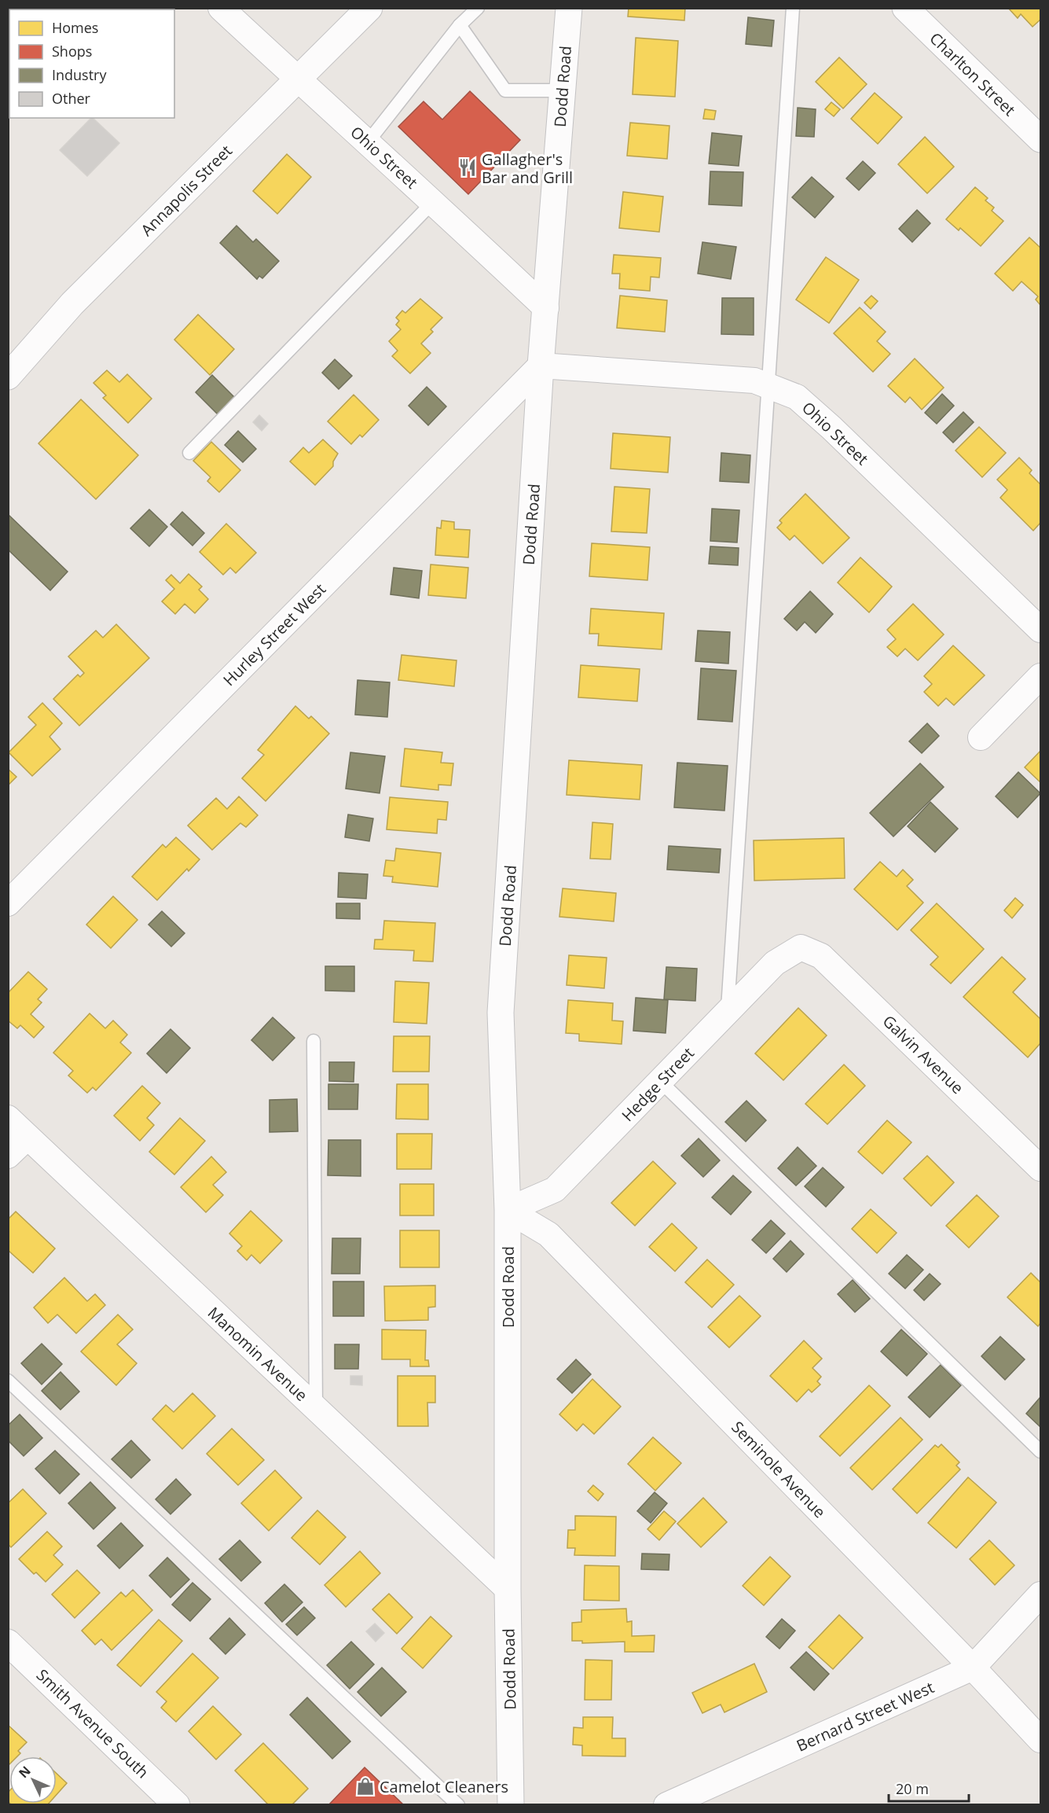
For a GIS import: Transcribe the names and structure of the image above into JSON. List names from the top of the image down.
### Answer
{
  "streets": {
    "street": [
      "Charlton Street",
      "Dodd Road",
      "Ohio Street",
      "Annapolis Street",
      "Hurley Street West",
      "Galvin Avenue",
      "Hedge Street",
      "Manomin Avenue",
      "Seminole Avenue",
      "Bernard Street West",
      "Smith Avenue South"
    ]
  },
  "crossings": [
    ["Dodd Road", "Ohio Street"],
    ["Dodd Road", "Hurley Street West"],
    ["Dodd Road", "Hedge Street"],
    ["Dodd Road", "Manomin Avenue"],
    ["Dodd Road", "Seminole Avenue"],
    ["Ohio Street", "Annapolis Street"],
    ["Ohio Street", "Hurley Street West"],
    ["Galvin Avenue", "Hedge Street"],
    ["Hedge Street", "Seminole Avenue"],
    ["Seminole Avenue", "Bernard Street West"]
  ],
  "places": {
    "restaurant": ["Gallagher's Bar and Grill"],
    "shop": ["Camelot Cleaners"]
  },
  "legend": [
    "Homes",
    "Shops",
    "Industry",
    "Other"
  ],
  "scale_bar": "20 m",
  "north": "top left"
}
